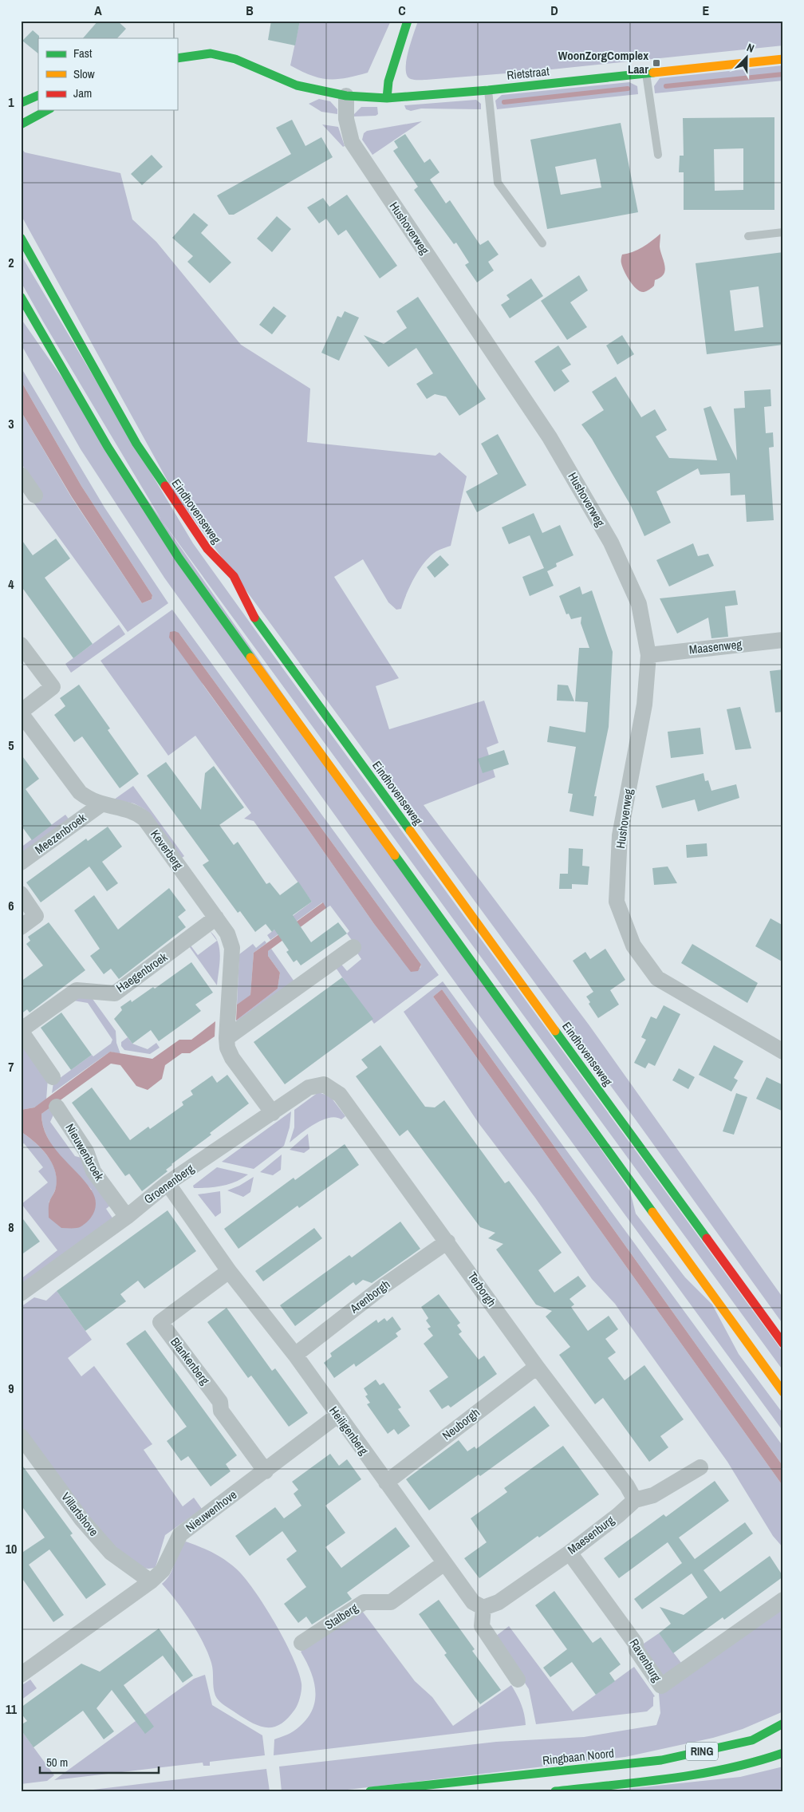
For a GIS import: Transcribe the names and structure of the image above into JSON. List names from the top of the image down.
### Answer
{
  "streets": {
    "main road": [
      "Rietstraat",
      "Eindhovenseweg",
      "RING",
      "Ringbaan Noord"
    ],
    "street": [
      "Hushoverweg",
      "Maasenweg",
      "Meezenbroek",
      "Keverberg",
      "Haegenbroek",
      "Nieuwenbroek",
      "Groenenberg",
      "Terborgh",
      "Arenborgh",
      "Blankenberg",
      "Neuborgh",
      "Heiligenberg",
      "Nieuwenhove",
      "Villartshove",
      "Maesenburg",
      "Stalberg",
      "Ravenburg"
    ]
  },
  "crossings": [
    ["Rietstraat", "Hushoverweg"],
    ["Hushoverweg", "Maasenweg"],
    ["Meezenbroek", "Keverberg"],
    ["Keverberg", "Haegenbroek"],
    ["Keverberg", "Groenenberg"],
    ["Nieuwenbroek", "Groenenberg"],
    ["Groenenberg", "Terborgh"],
    ["Groenenberg", "Heiligenberg"],
    ["Terborgh", "Arenborgh"],
    ["Terborgh", "Neuborgh"],
    ["Terborgh", "Maesenburg"],
    ["Arenborgh", "Heiligenberg"],
    ["Blankenberg", "Heiligenberg"],
    ["Blankenberg", "Nieuwenhove"],
    ["Neuborgh", "Heiligenberg"],
    ["Heiligenberg", "Nieuwenhove"],
    ["Heiligenberg", "Maesenburg"],
    ["Heiligenberg", "Stalberg"],
    ["Nieuwenhove", "Villartshove"],
    ["Maesenburg", "Ravenburg"]
  ],
  "places": {
    "transit": ["WoonZorgComplex Laar"]
  },
  "legend": ["Fast", "Slow", "Jam"],
  "scale_bar": "50 m",
  "north": "top",
  "grid": {
    "columns": [
      "A",
      "B",
      "C",
      "D",
      "E"
    ],
    "rows": [
      "1",
      "2",
      "3",
      "4",
      "5",
      "6",
      "7",
      "8",
      "9",
      "10",
      "11"
    ]
  }
}
